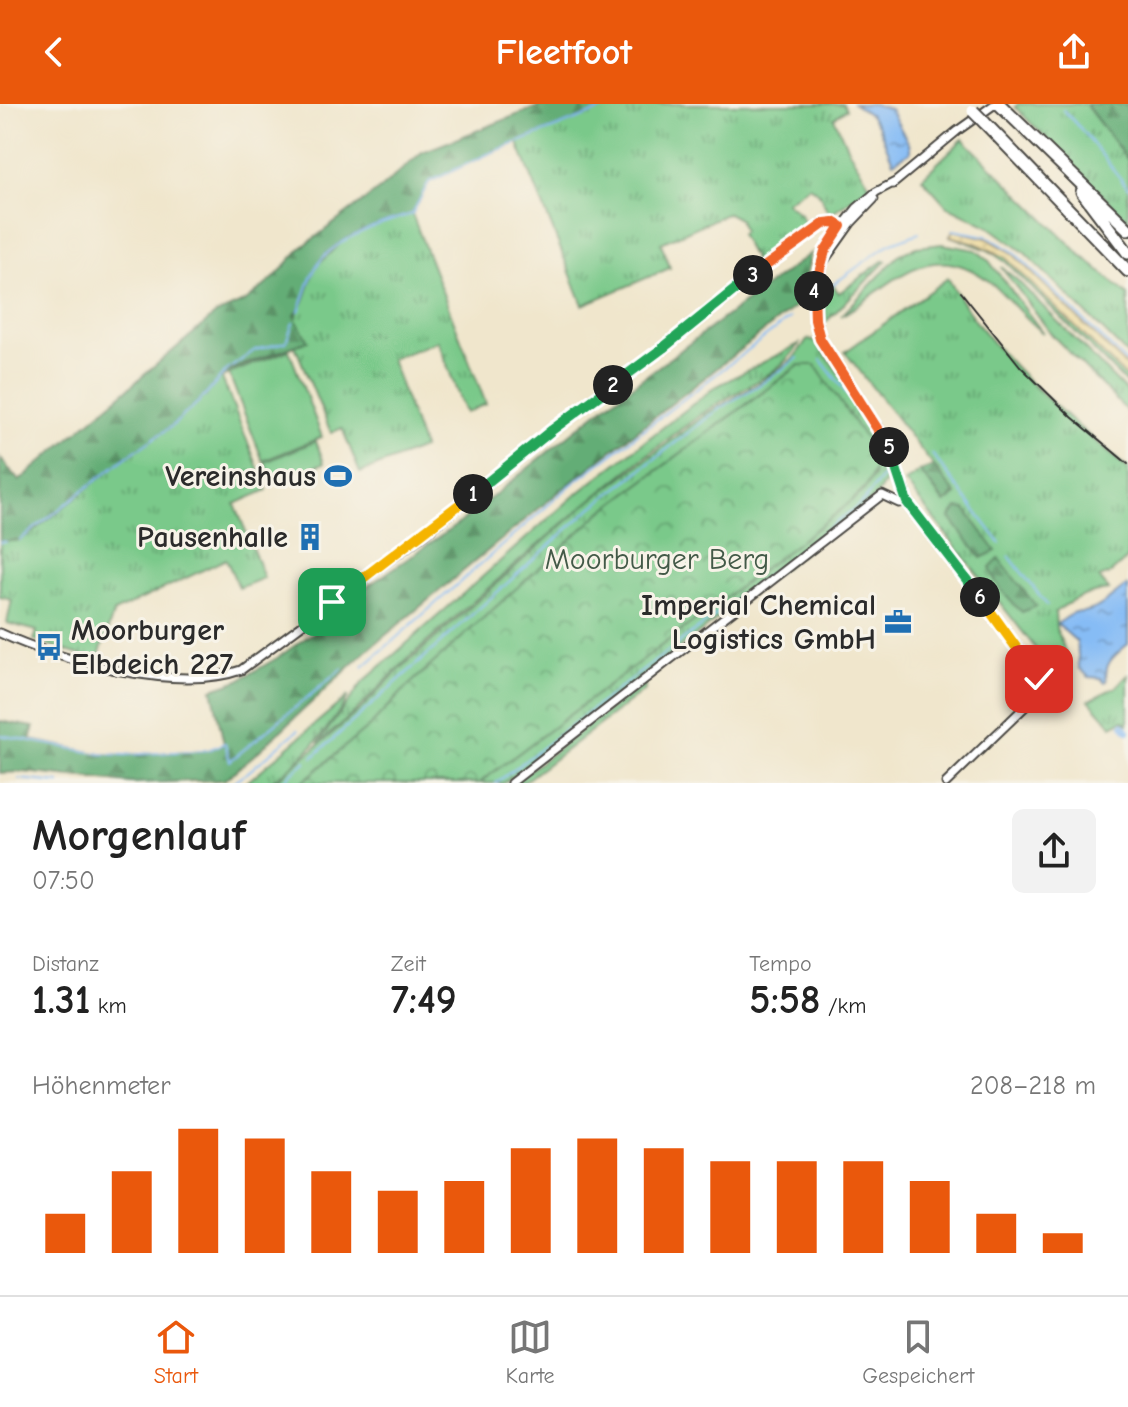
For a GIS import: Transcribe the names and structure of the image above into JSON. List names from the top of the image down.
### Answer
{
  "parks": ["Moorburger Berg"],
  "places": {
    "sports": ["Vereinshaus"],
    "building": ["Pausenhalle"],
    "office": ["Imperial Chemical Logistics GmbH"],
    "bus stop": ["Moorburger Elbdeich 227"]
  },
  "page": {
    "header": "Fleetfoot",
    "pins": [
      "3",
      "4",
      "2",
      "5",
      "1",
      "6"
    ],
    "heading": ["Morgenlauf", "07:50"],
    "stats": [
      ["Distanz", "1.31 km"],
      ["Zeit", "7:49"],
      ["Tempo", "5:58 /km"]
    ],
    "chart": ["Höhenmeter", "208–218 m"],
    "tabs": ["Start", "Karte", "Gespeichert"]
  }
}
